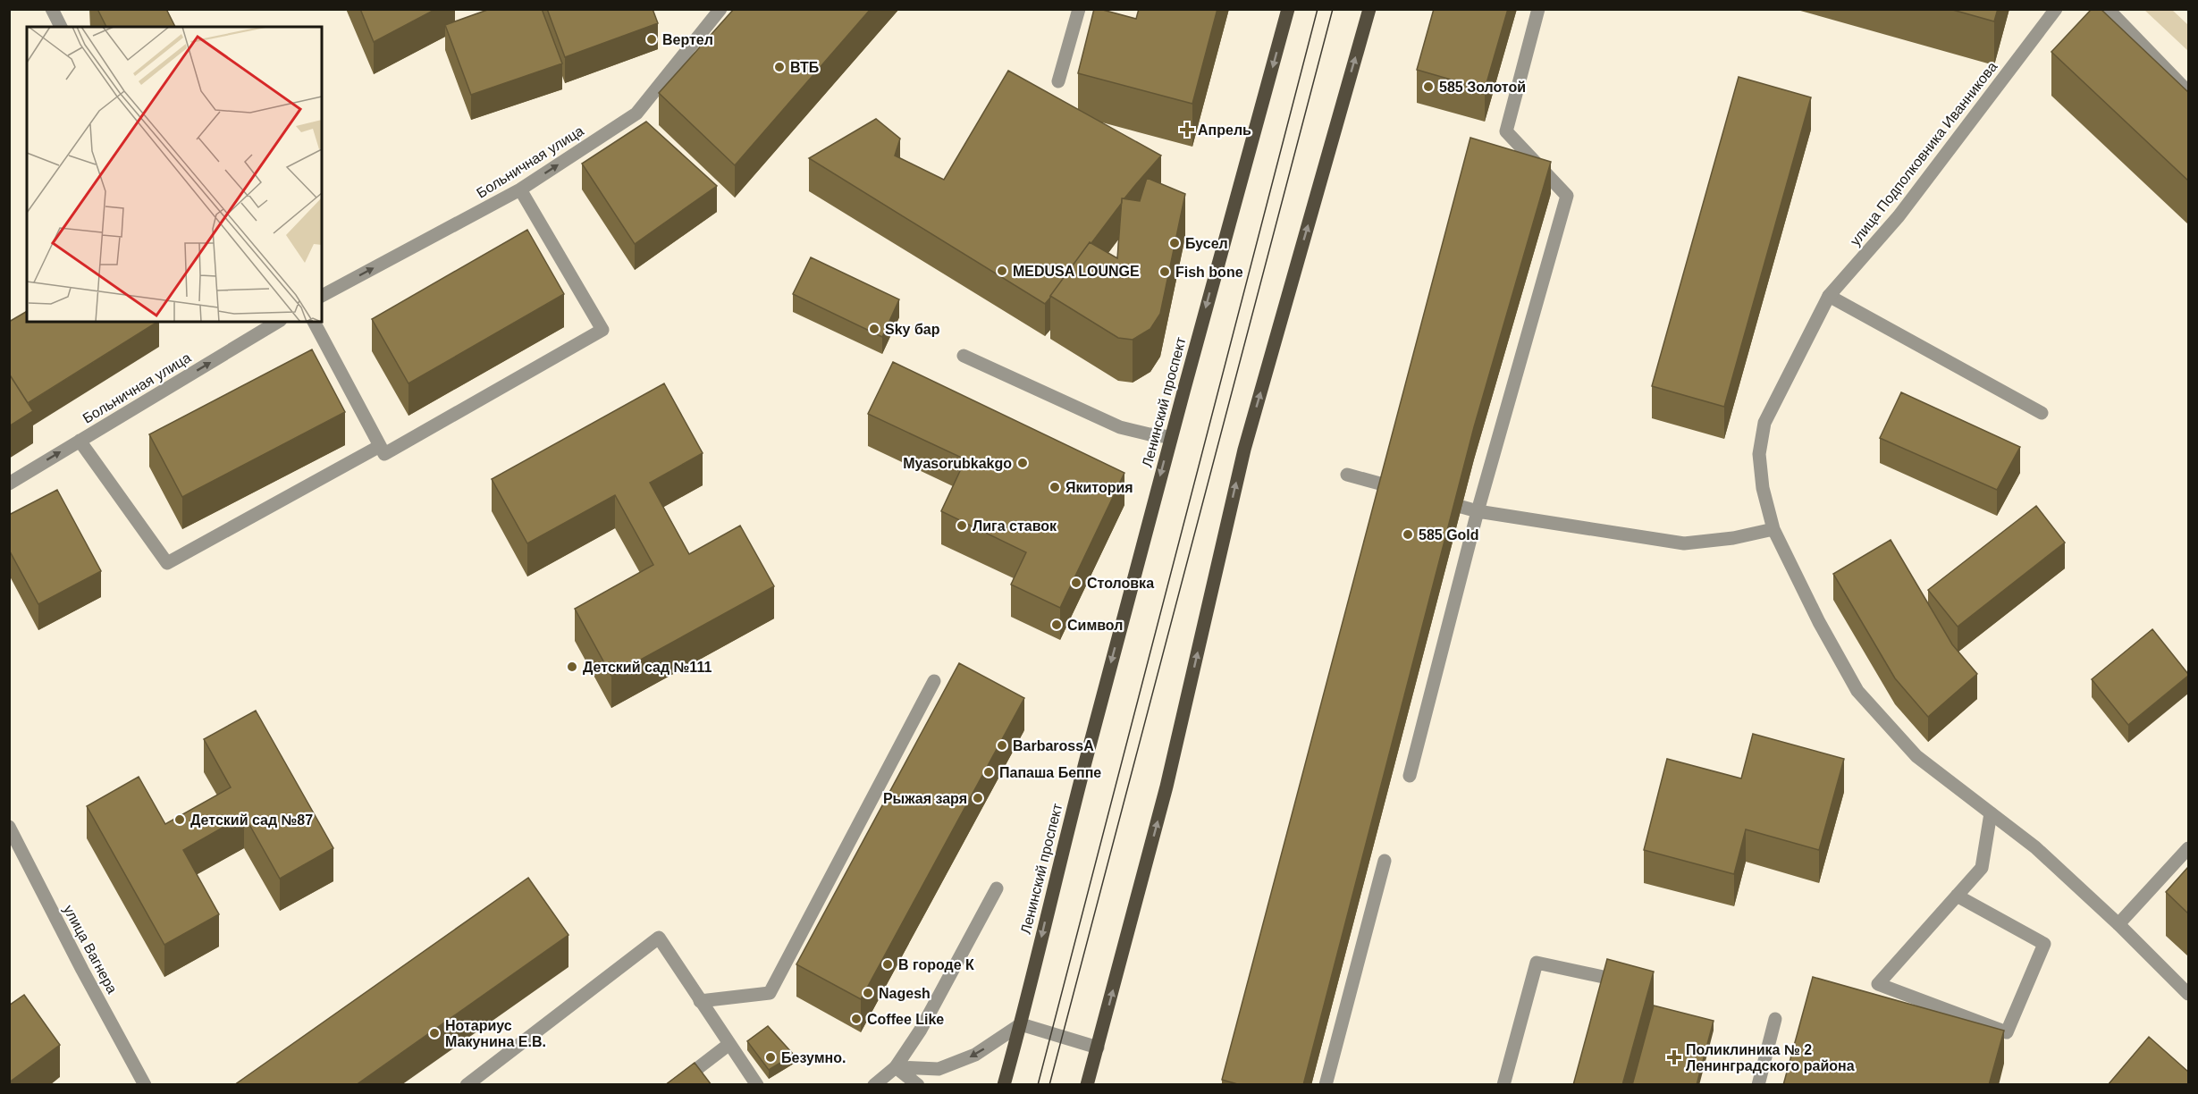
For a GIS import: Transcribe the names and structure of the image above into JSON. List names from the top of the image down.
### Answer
{
  "streets": {
    "main road": ["Ленинский проспект"],
    "street": ["улица Подполковника Иванникова", "Больничная улица", "улица Вагнера"]
  },
  "one_way": ["Больничная улица"],
  "places": {
    "other": [
      "Вертел",
      "ВТБ",
      "585 Золотой",
      "Бусел",
      "MEDUSA LOUNGE",
      "Fish bone",
      "Sky бар",
      "Myasorubkakgo",
      "Якитория",
      "Лига ставок",
      "585 Gold",
      "Столовка",
      "Символ",
      "Детский сад №111",
      "BarbarossA",
      "Папаша Беппе",
      "Рыжая заря",
      "Детский сад №87",
      "В городе К",
      "Nagesh",
      "Coffee Like",
      "Нотариус Макунина Е.В.",
      "Безумно."
    ],
    "health": ["Апрель", "Поликлиника № 2 Ленинградского района"]
  }
}
